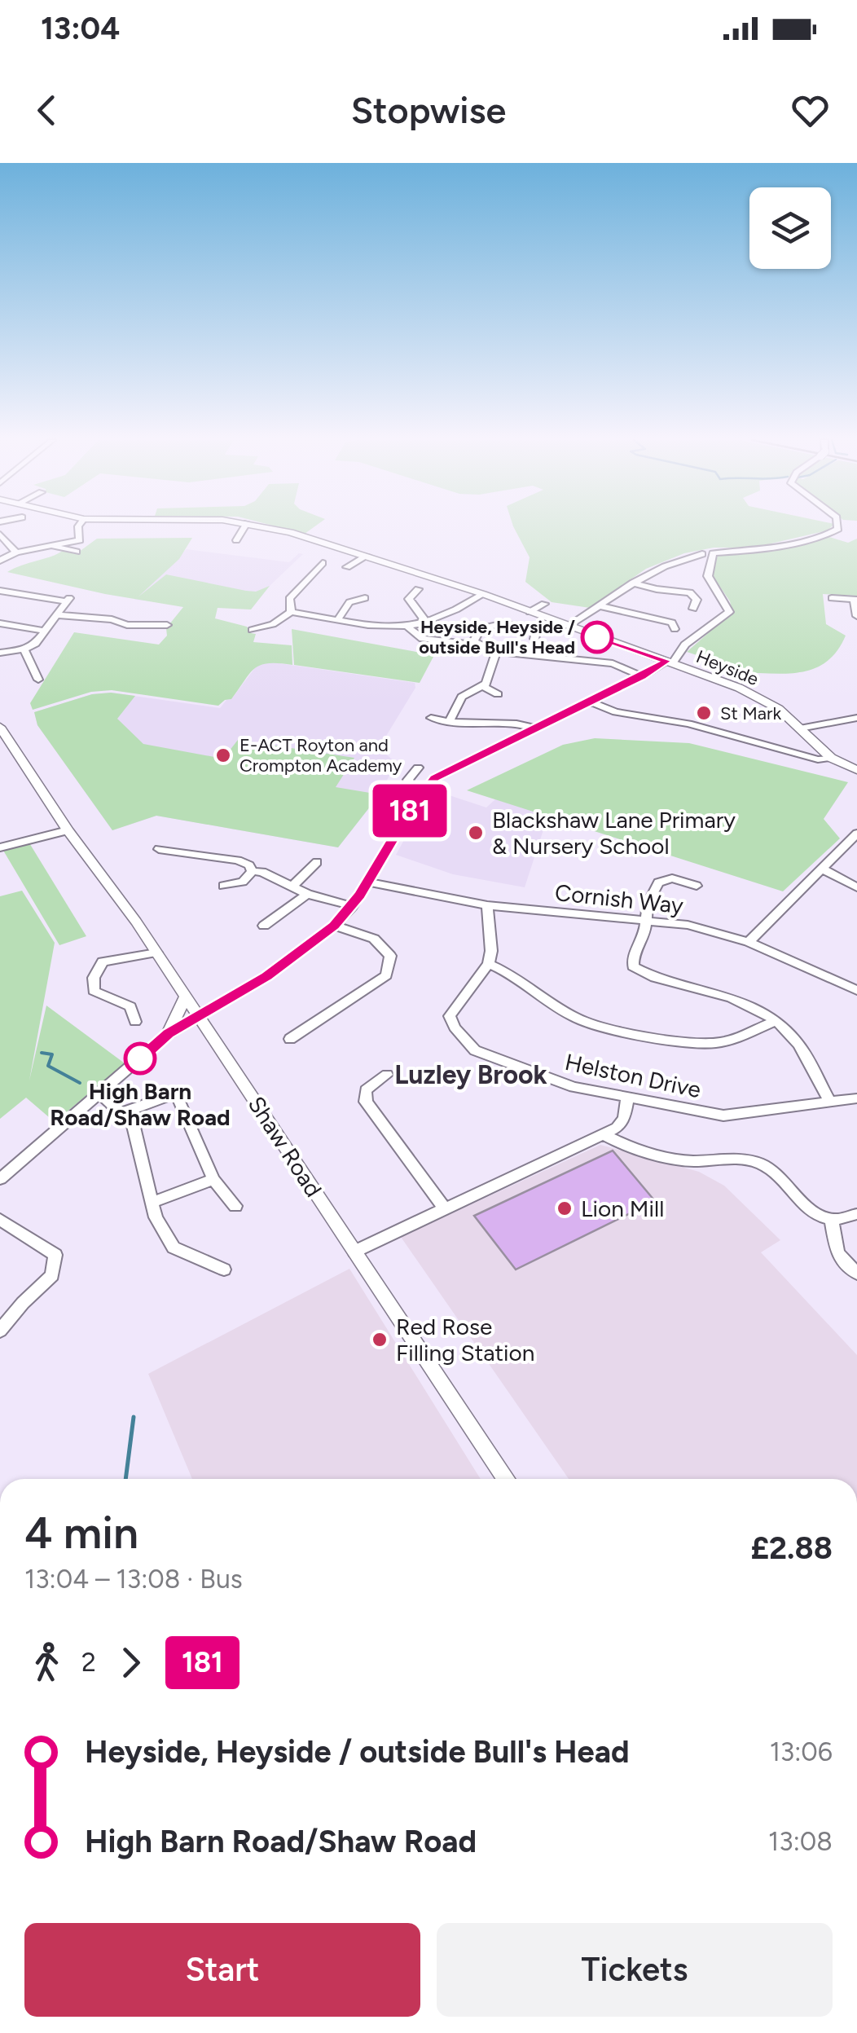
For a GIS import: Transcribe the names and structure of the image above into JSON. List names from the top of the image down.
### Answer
{
  "streets": {
    "main road": ["Heyside", "Shaw Road"],
    "street": ["Cornish Way", "Helston Drive"]
  },
  "districts": ["Luzley Brook"],
  "places": [
    "Heyside, Heyside / outside Bull's Head",
    "St Mark",
    "E-ACT Royton and Crompton Academy",
    "Blackshaw Lane Primary & Nursery School",
    "High Barn Road/Shaw Road",
    "Lion Mill",
    "Red Rose Filling Station"
  ],
  "lines": ["bus line 181"],
  "page": {
    "status": "13:04",
    "header": "Stopwise",
    "on_map": "181",
    "heading": ["4 min", "13:04 – 13:08 · Bus", "£2.88"],
    "legs": ["2", "181"],
    "list": [
      {
        "name": "Heyside, Heyside / outside Bull's Head",
        "value": "13:06"
      },
      {
        "name": "High Barn Road/Shaw Road",
        "value": "13:08"
      }
    ],
    "buttons": ["Start", "Tickets"]
  }
}
